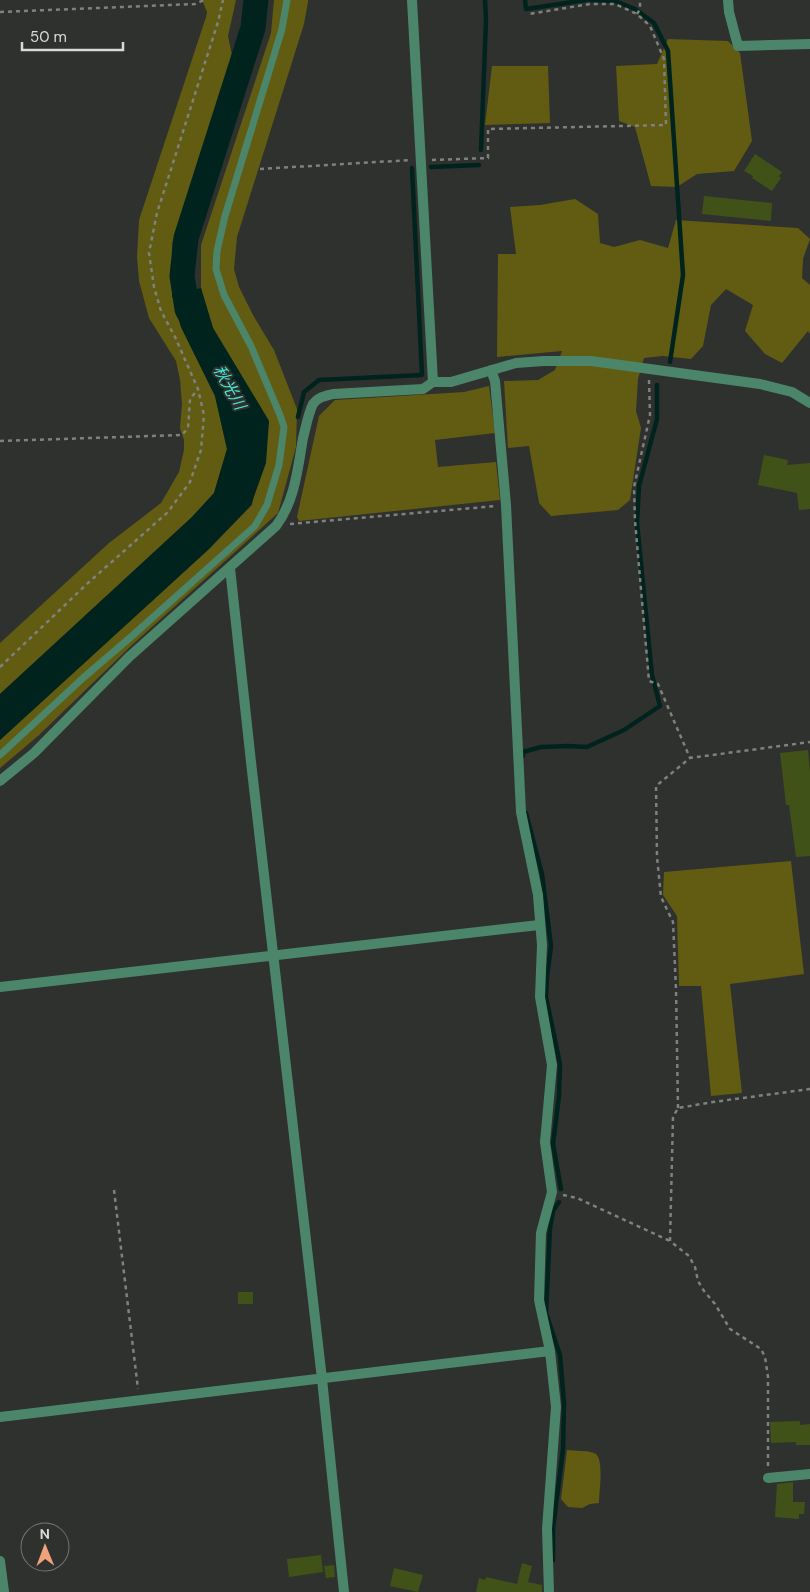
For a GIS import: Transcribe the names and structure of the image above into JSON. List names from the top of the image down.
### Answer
{
  "water": ["秋光川"],
  "scale_bar": "50 m",
  "north": "top"
}
